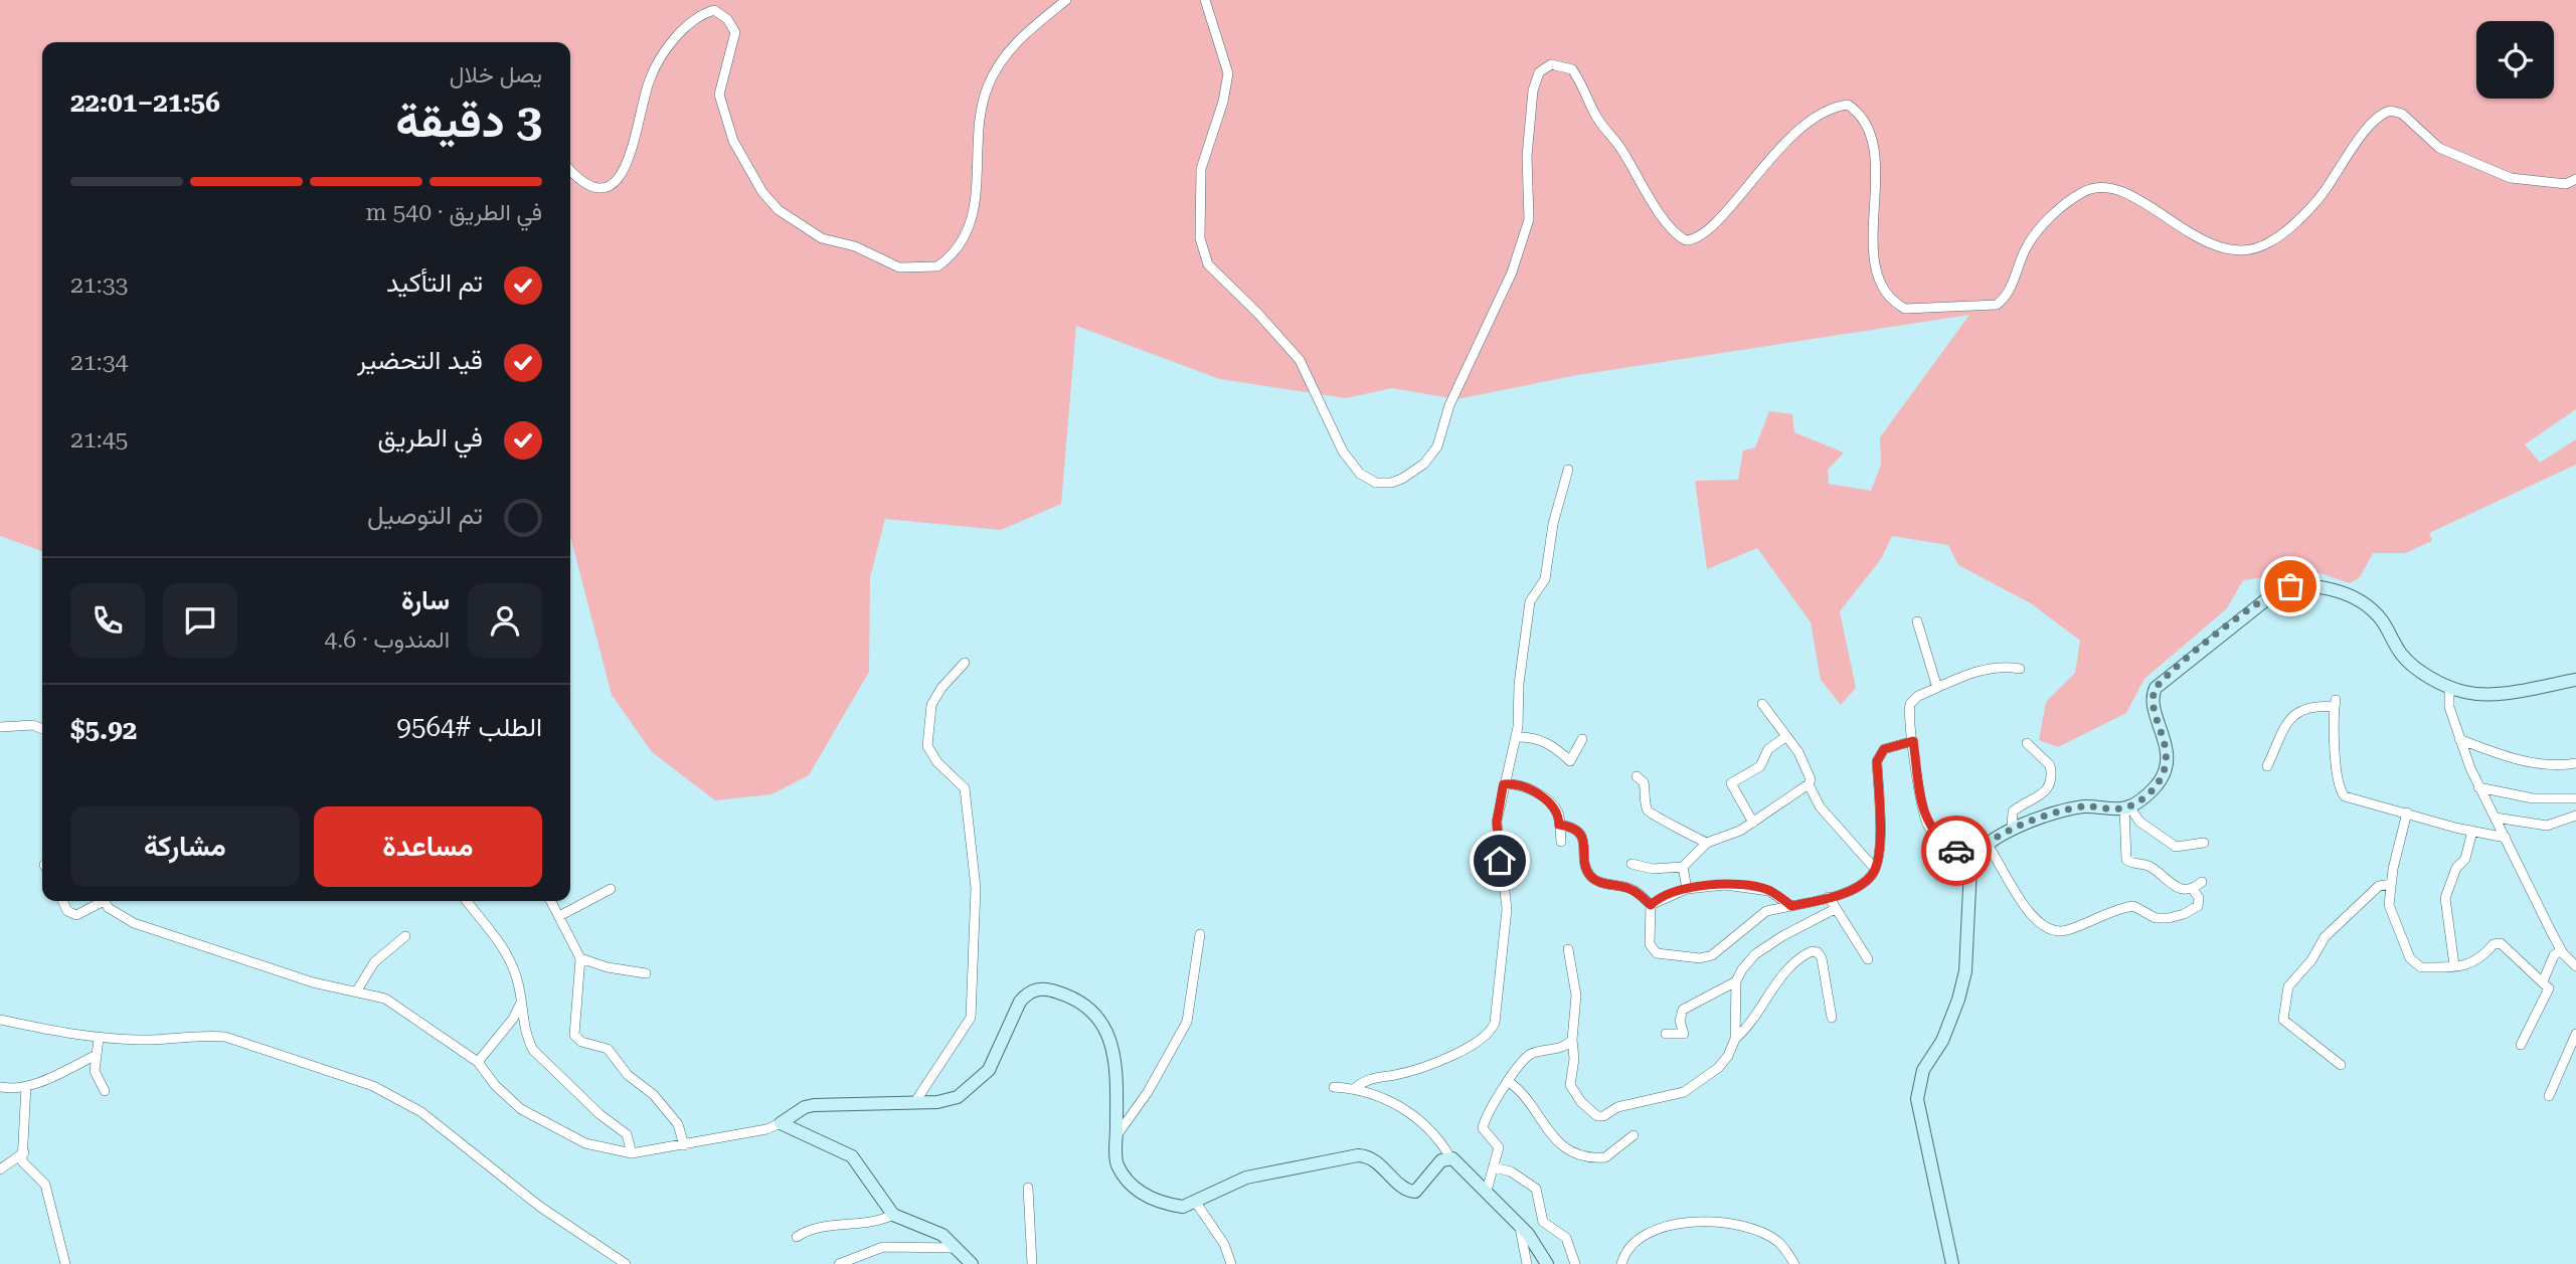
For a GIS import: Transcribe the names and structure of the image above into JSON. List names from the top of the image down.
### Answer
{
  "page": {
    "heading": ["3 دقيقة", "يصل خلال", "21:56–22:01"],
    "panel": [
      "سارة",
      "المندوب · 4.6",
      "الطلب #9564",
      "$5.92"
    ],
    "bar": "في الطريق · 540 m",
    "list": [
      ["تم التأكيد", "21:33"],
      ["قيد التحضير", "21:34"],
      ["في الطريق", "21:45"],
      "تم التوصيل"
    ],
    "buttons": ["مساعدة", "مشاركة"]
  }
}
